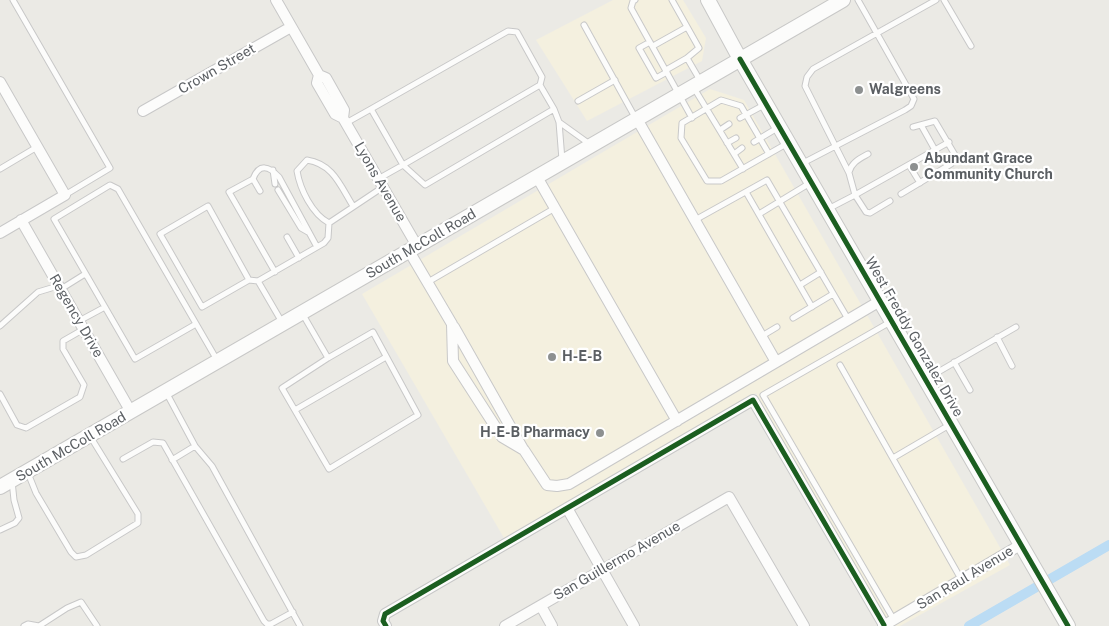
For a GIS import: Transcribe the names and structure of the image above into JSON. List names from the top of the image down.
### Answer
{
  "streets": {
    "main road": ["South McColl Road", "West Freddy Gonzalez Drive"],
    "street": [
      "Crown Street",
      "Lyons Avenue",
      "Regency Drive",
      "San Guillermo Avenue",
      "San Raul Avenue"
    ]
  },
  "crossings": [
    ["Crown Street", "Lyons Avenue"],
    ["Lyons Avenue", "South McColl Road"],
    ["South McColl Road", "Regency Drive"],
    ["South McColl Road", "West Freddy Gonzalez Drive"],
    ["West Freddy Gonzalez Drive", "San Raul Avenue"]
  ],
  "places": [
    "Walgreens",
    "Abundant Grace Community Church",
    "H-E-B",
    "H-E-B Pharmacy"
  ]
}
